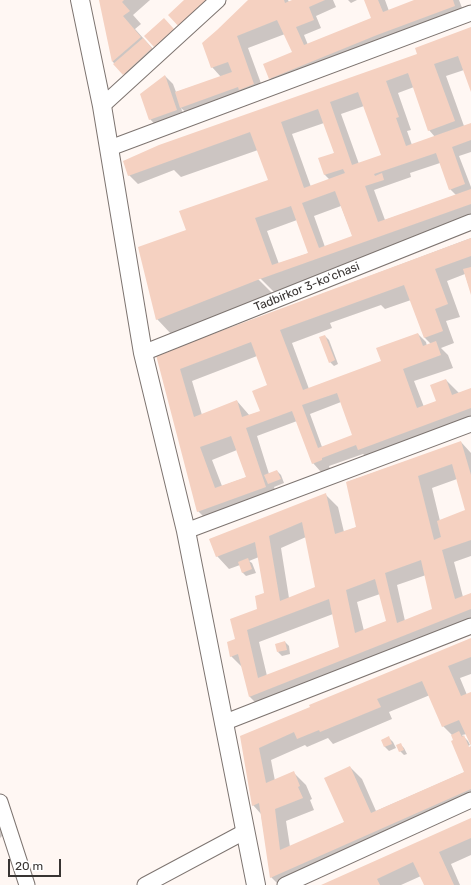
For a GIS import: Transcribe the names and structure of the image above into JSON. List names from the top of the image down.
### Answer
{
  "streets": {
    "street": ["Tadbirkor 3-koʻchasi"]
  },
  "scale_bar": "20 m"
}
